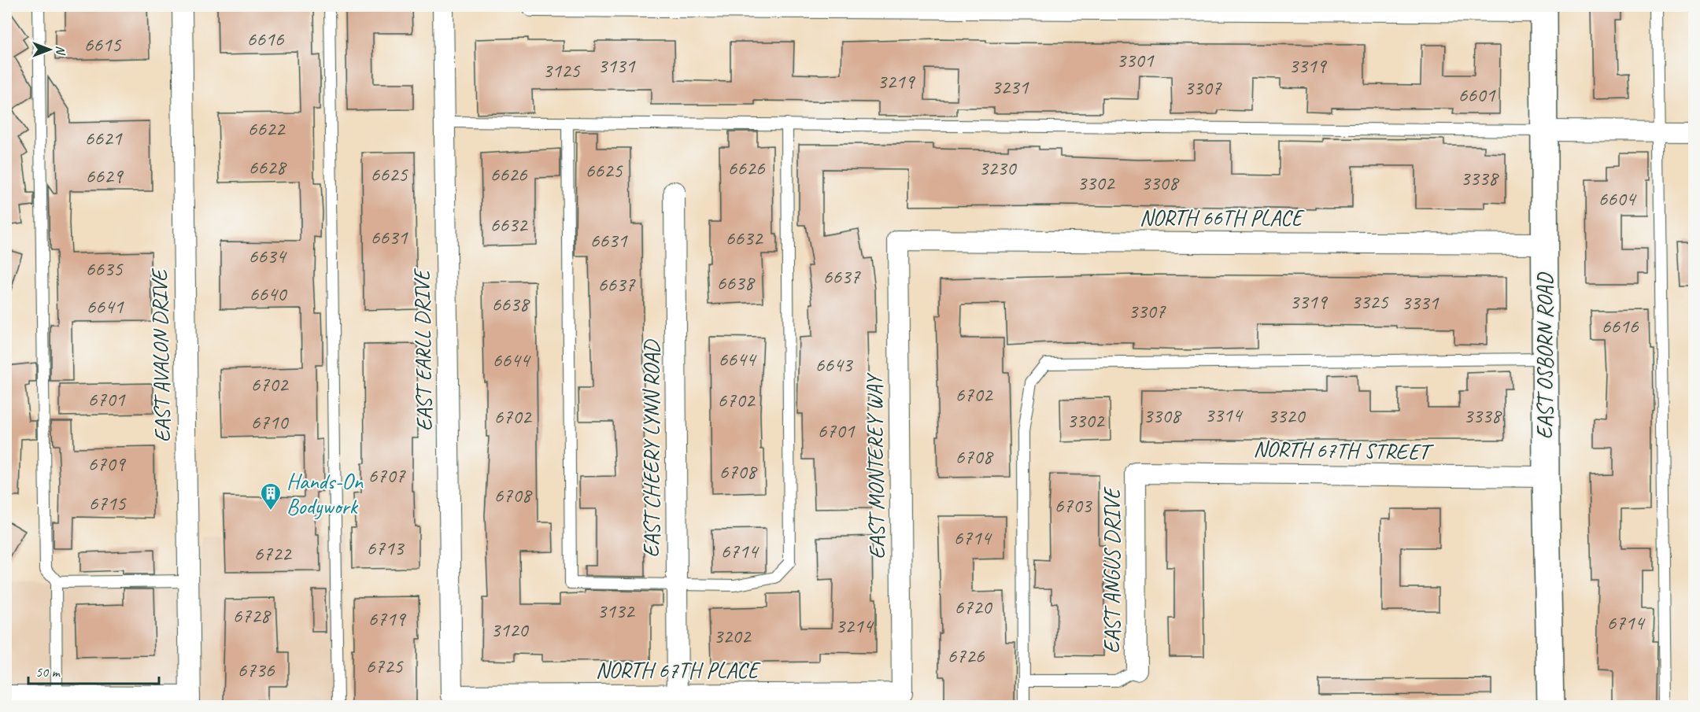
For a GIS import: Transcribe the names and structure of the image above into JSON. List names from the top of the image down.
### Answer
{
  "streets": {
    "main road": ["EAST OSBORN ROAD"],
    "street": [
      "NORTH 66TH PLACE",
      "EAST EARLL DRIVE",
      "EAST AVALON DRIVE",
      "EAST CHEERY LYNN ROAD",
      "NORTH 67TH STREET",
      "EAST MONTEREY WAY",
      "EAST ANGUS DRIVE",
      "NORTH 67TH PLACE"
    ]
  },
  "crossings": [
    ["NORTH 66TH PLACE", "EAST OSBORN ROAD"],
    ["NORTH 66TH PLACE", "EAST MONTEREY WAY"],
    ["EAST EARLL DRIVE", "NORTH 67TH PLACE"],
    ["EAST OSBORN ROAD", "NORTH 67TH STREET"],
    ["EAST CHEERY LYNN ROAD", "NORTH 67TH PLACE"],
    ["NORTH 67TH STREET", "EAST ANGUS DRIVE"],
    ["EAST MONTEREY WAY", "NORTH 67TH PLACE"]
  ],
  "places": {
    "building": ["Hands-On Bodywork"]
  },
  "house_numbers": [
    "6616",
    "6615",
    "3301",
    "3131",
    "3319",
    "3125",
    "3219",
    "3231",
    "3307",
    "6601",
    "6622",
    "6621",
    "6628",
    "6626",
    "3230",
    "6625",
    "6625",
    "6626",
    "6629",
    "3338",
    "3302",
    "3308",
    "6604",
    "6632",
    "6631",
    "6632",
    "6631",
    "6634",
    "6635",
    "6637",
    "6638",
    "6637",
    "6640",
    "3319",
    "3325",
    "3331",
    "6638",
    "6641",
    "3307",
    "6616",
    "6644",
    "6644",
    "6643",
    "6702",
    "6702",
    "6701",
    "6702",
    "3314",
    "3308",
    "3320",
    "3338",
    "6702",
    "3302",
    "6710",
    "6701",
    "6708",
    "6709",
    "6708",
    "6707",
    "6708",
    "6715",
    "6703",
    "6714",
    "6713",
    "6714",
    "6722",
    "6720",
    "3132",
    "6728",
    "6719",
    "6714",
    "3214",
    "3120",
    "3202",
    "6726",
    "6725",
    "6736"
  ],
  "scale_bar": "50 m",
  "north": "right"
}
